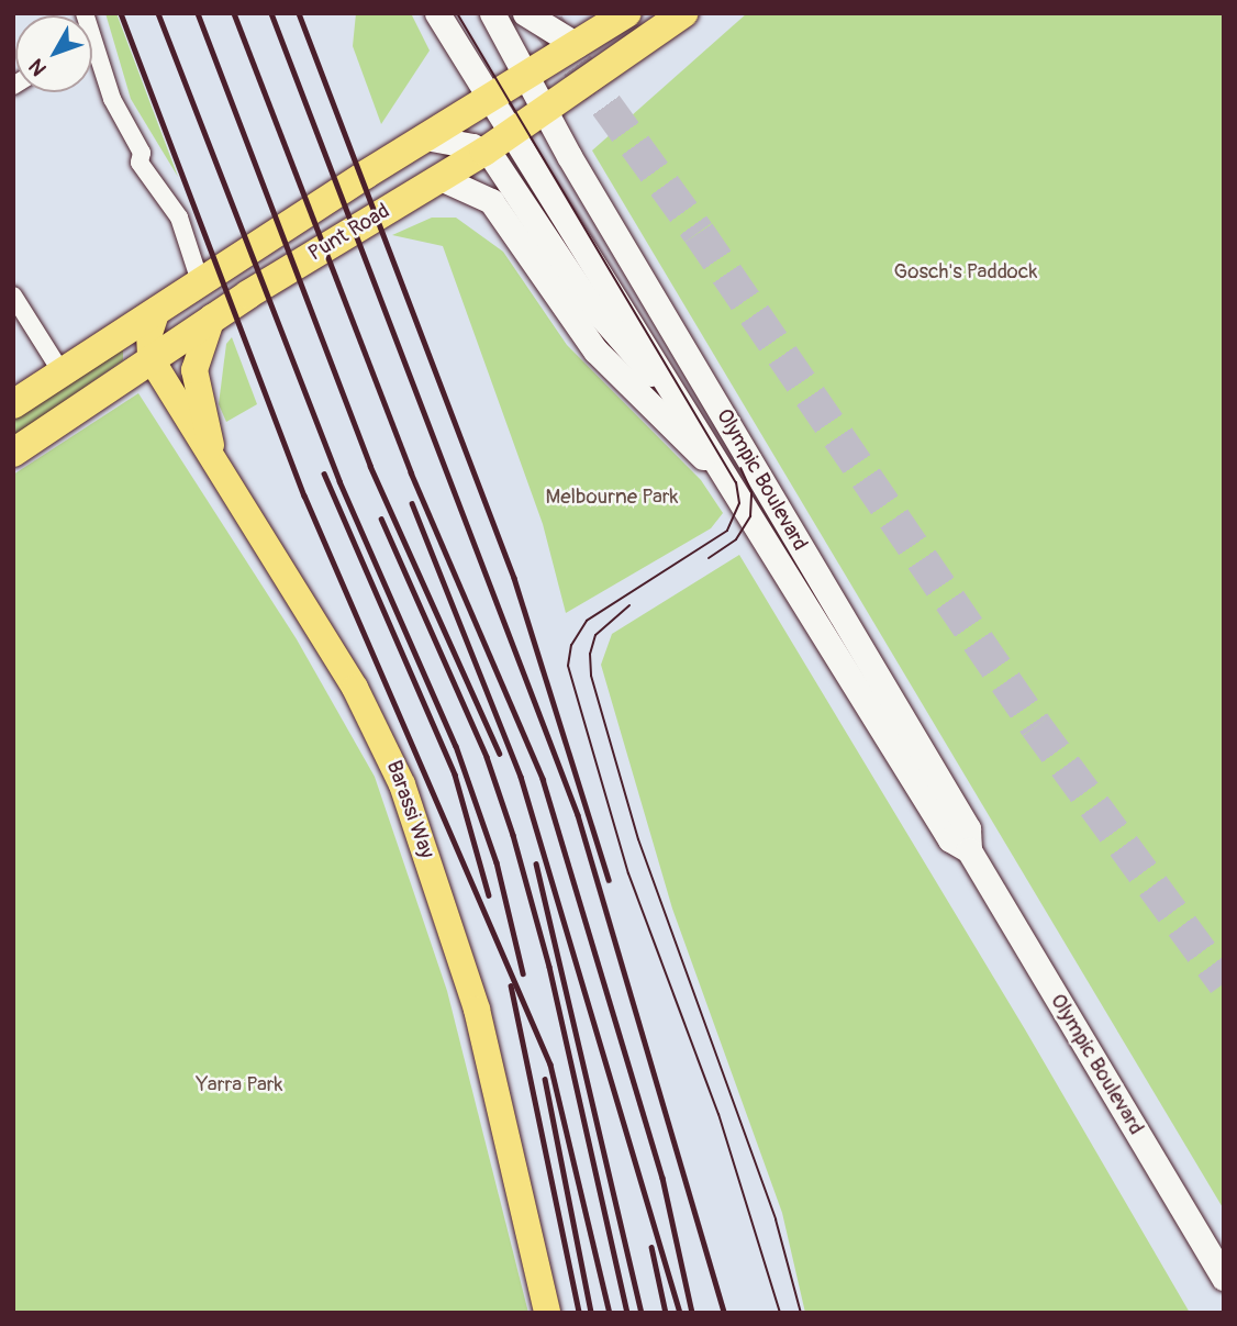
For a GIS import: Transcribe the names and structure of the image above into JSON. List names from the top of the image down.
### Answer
{
  "streets": {
    "highway": ["Punt Road"],
    "main road": ["Olympic Boulevard", "Barassi Way"]
  },
  "crossings": [
    ["Punt Road", "Olympic Boulevard"],
    ["Punt Road", "Barassi Way"]
  ],
  "parks": ["Gosch's Paddock", "Melbourne Park", "Yarra Park"],
  "north": "bottom left"
}
